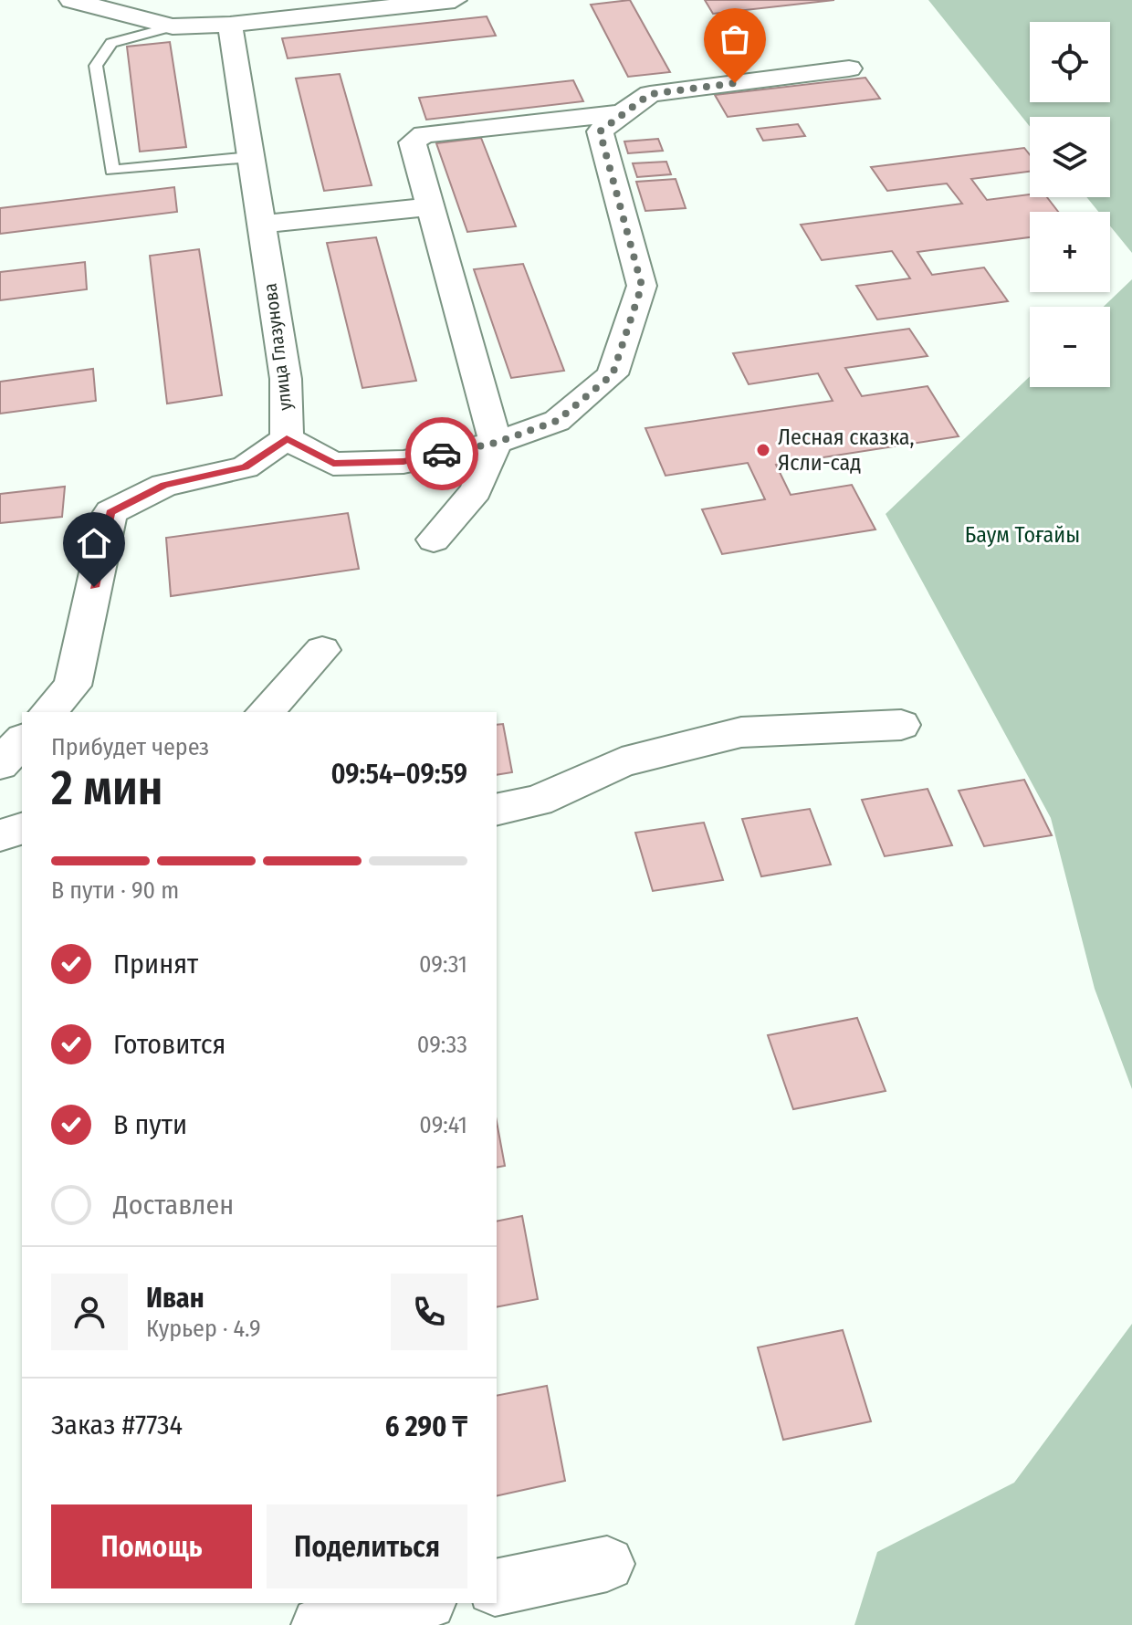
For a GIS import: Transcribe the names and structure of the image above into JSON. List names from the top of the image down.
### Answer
{
  "streets": {
    "street": ["улица Глазунова"]
  },
  "parks": ["Баум Тоғайы"],
  "places": ["Лесная сказка, Ясли-сад"],
  "page": {
    "map_buttons": ["+", "−"],
    "heading": ["2 мин", "Прибудет через", "09:54–09:59"],
    "panel": [
      "Иван",
      "Курьер · 4.9",
      "Заказ #7734",
      "6 290 ₸"
    ],
    "bar": "В пути · 90 m",
    "list": [
      ["Принят", "09:31"],
      ["Готовится", "09:33"],
      ["В пути", "09:41"],
      "Доставлен"
    ],
    "buttons": ["Помощь", "Поделиться"]
  }
}
